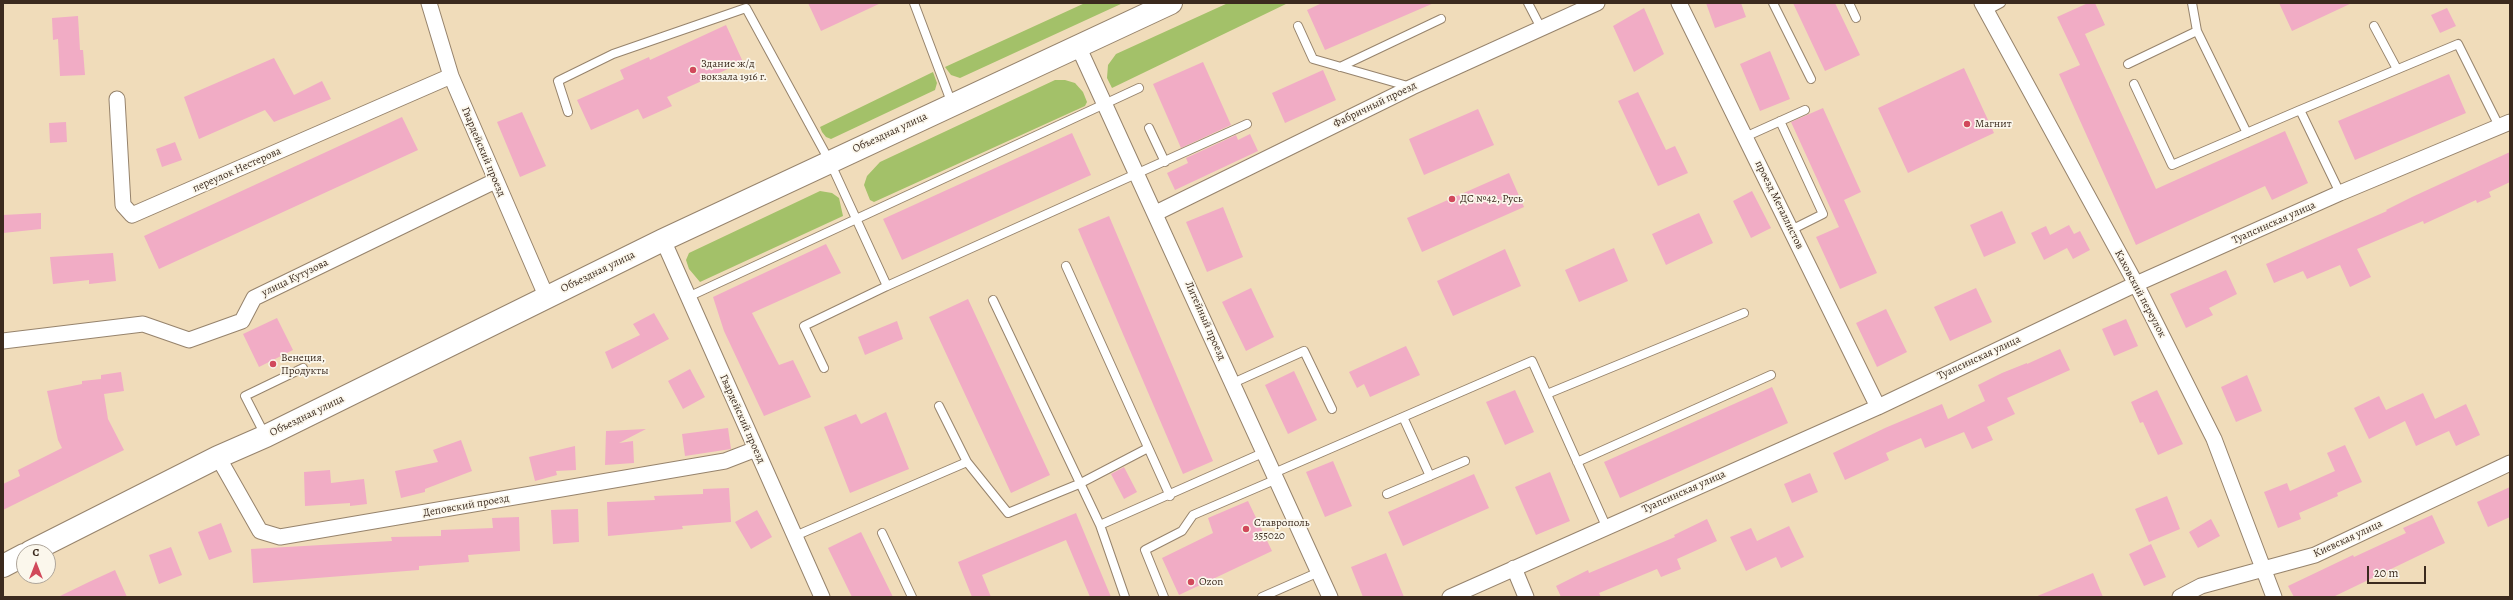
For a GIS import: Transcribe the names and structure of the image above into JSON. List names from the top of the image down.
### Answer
{
  "streets": {
    "main road": ["Объездная улица"],
    "street": [
      "Фабричный проезд",
      "Гвардейский проезд",
      "переулок Нестерова",
      "проезд Металлистов",
      "Туапсинская улица",
      "улица Кутузова",
      "Каховский переулок",
      "Литейный проезд",
      "Деповский проезд",
      "Киевская улица"
    ]
  },
  "crossings": [
    ["Фабричный проезд", "Литейный проезд"],
    ["Объездная улица", "Гвардейский проезд"],
    ["Объездная улица", "Литейный проезд"],
    ["Объездная улица", "Деповский проезд"],
    ["Гвардейский проезд", "переулок Нестерова"],
    ["Гвардейский проезд", "улица Кутузова"],
    ["Гвардейский проезд", "Деповский проезд"],
    ["проезд Металлистов", "Туапсинская улица"],
    ["Туапсинская улица", "Каховский переулок"],
    ["Каховский переулок", "Киевская улица"]
  ],
  "places": [
    "Здание ж/д вокзала 1916 г.",
    "Магнит",
    "ДС №42, Русь",
    "Венеция, Продукты",
    "Ставрополь 355020",
    "Ozon"
  ],
  "scale_bar": "20 m",
  "north": "top"
}
